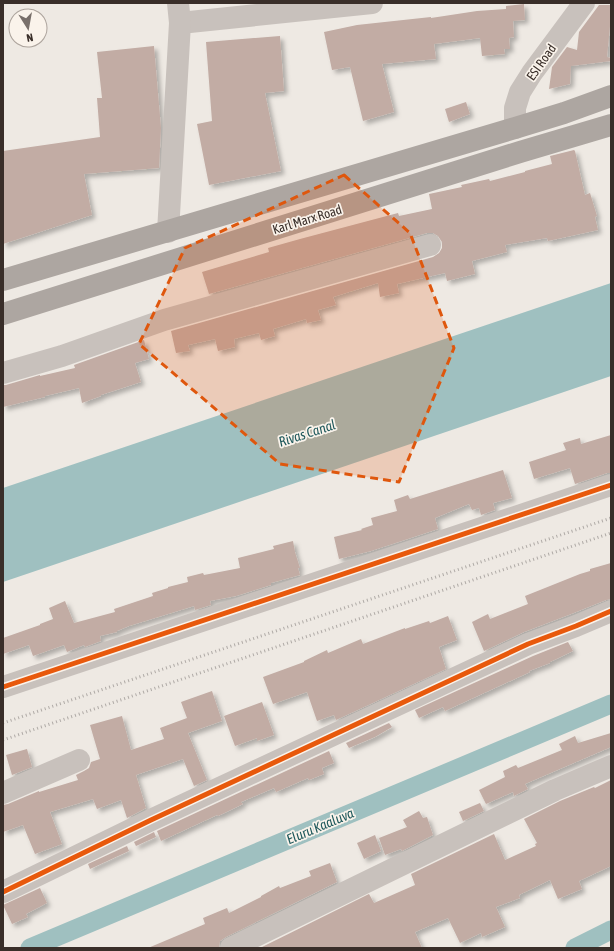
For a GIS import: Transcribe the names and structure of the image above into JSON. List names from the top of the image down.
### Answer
{
  "streets": {
    "main road": ["Karl Marx Road"],
    "street": ["ESI Road"]
  },
  "water": ["Rivas Canal", "Eluru Kaaluva"],
  "north": "bottom"
}
